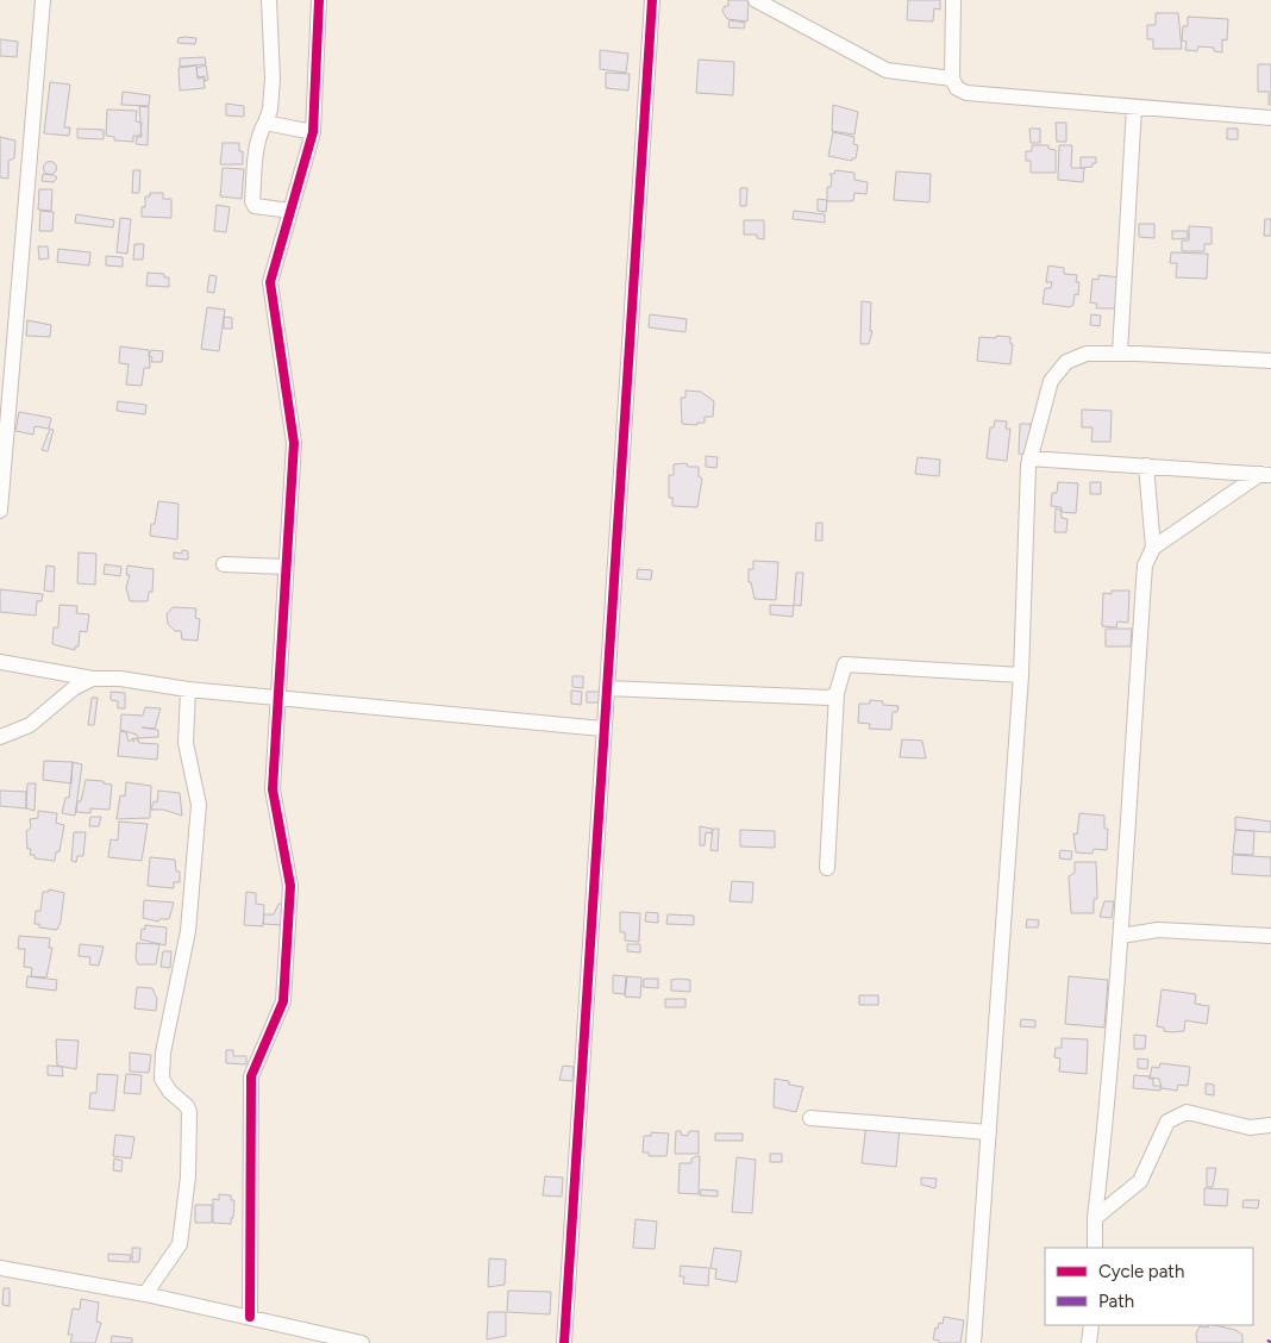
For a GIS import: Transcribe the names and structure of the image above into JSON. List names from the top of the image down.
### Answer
{
  "legend": ["Cycle path", "Path"]
}
